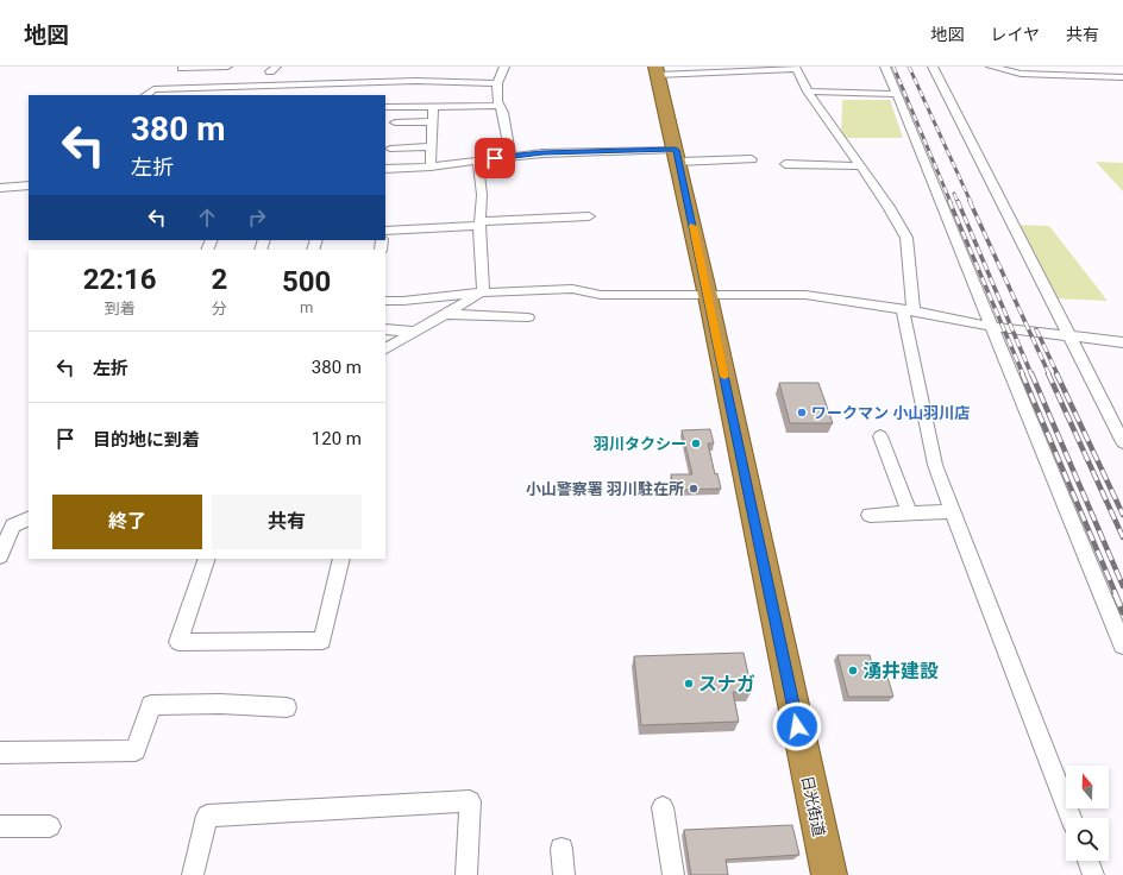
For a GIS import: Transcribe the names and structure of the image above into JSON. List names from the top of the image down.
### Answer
{
  "streets": {
    "highway": ["日光街道"]
  },
  "places": [
    "ワークマン 小山羽川店",
    "羽川タクシー",
    "小山警察署 羽川駐在所",
    "湧井建設",
    "スナガ"
  ],
  "north": "top",
  "page": {
    "header": "地図",
    "nav": ["地図", "レイヤ", "共有"],
    "turn": ["380 m", "左折"],
    "eta": [
      "22:16",
      "到着",
      "2",
      "分",
      "500",
      "m"
    ],
    "list": [
      {
        "name": "左折",
        "value": "380 m"
      },
      {
        "name": "目的地に到着",
        "value": "120 m"
      }
    ],
    "buttons": ["終了", "共有"]
  }
}
